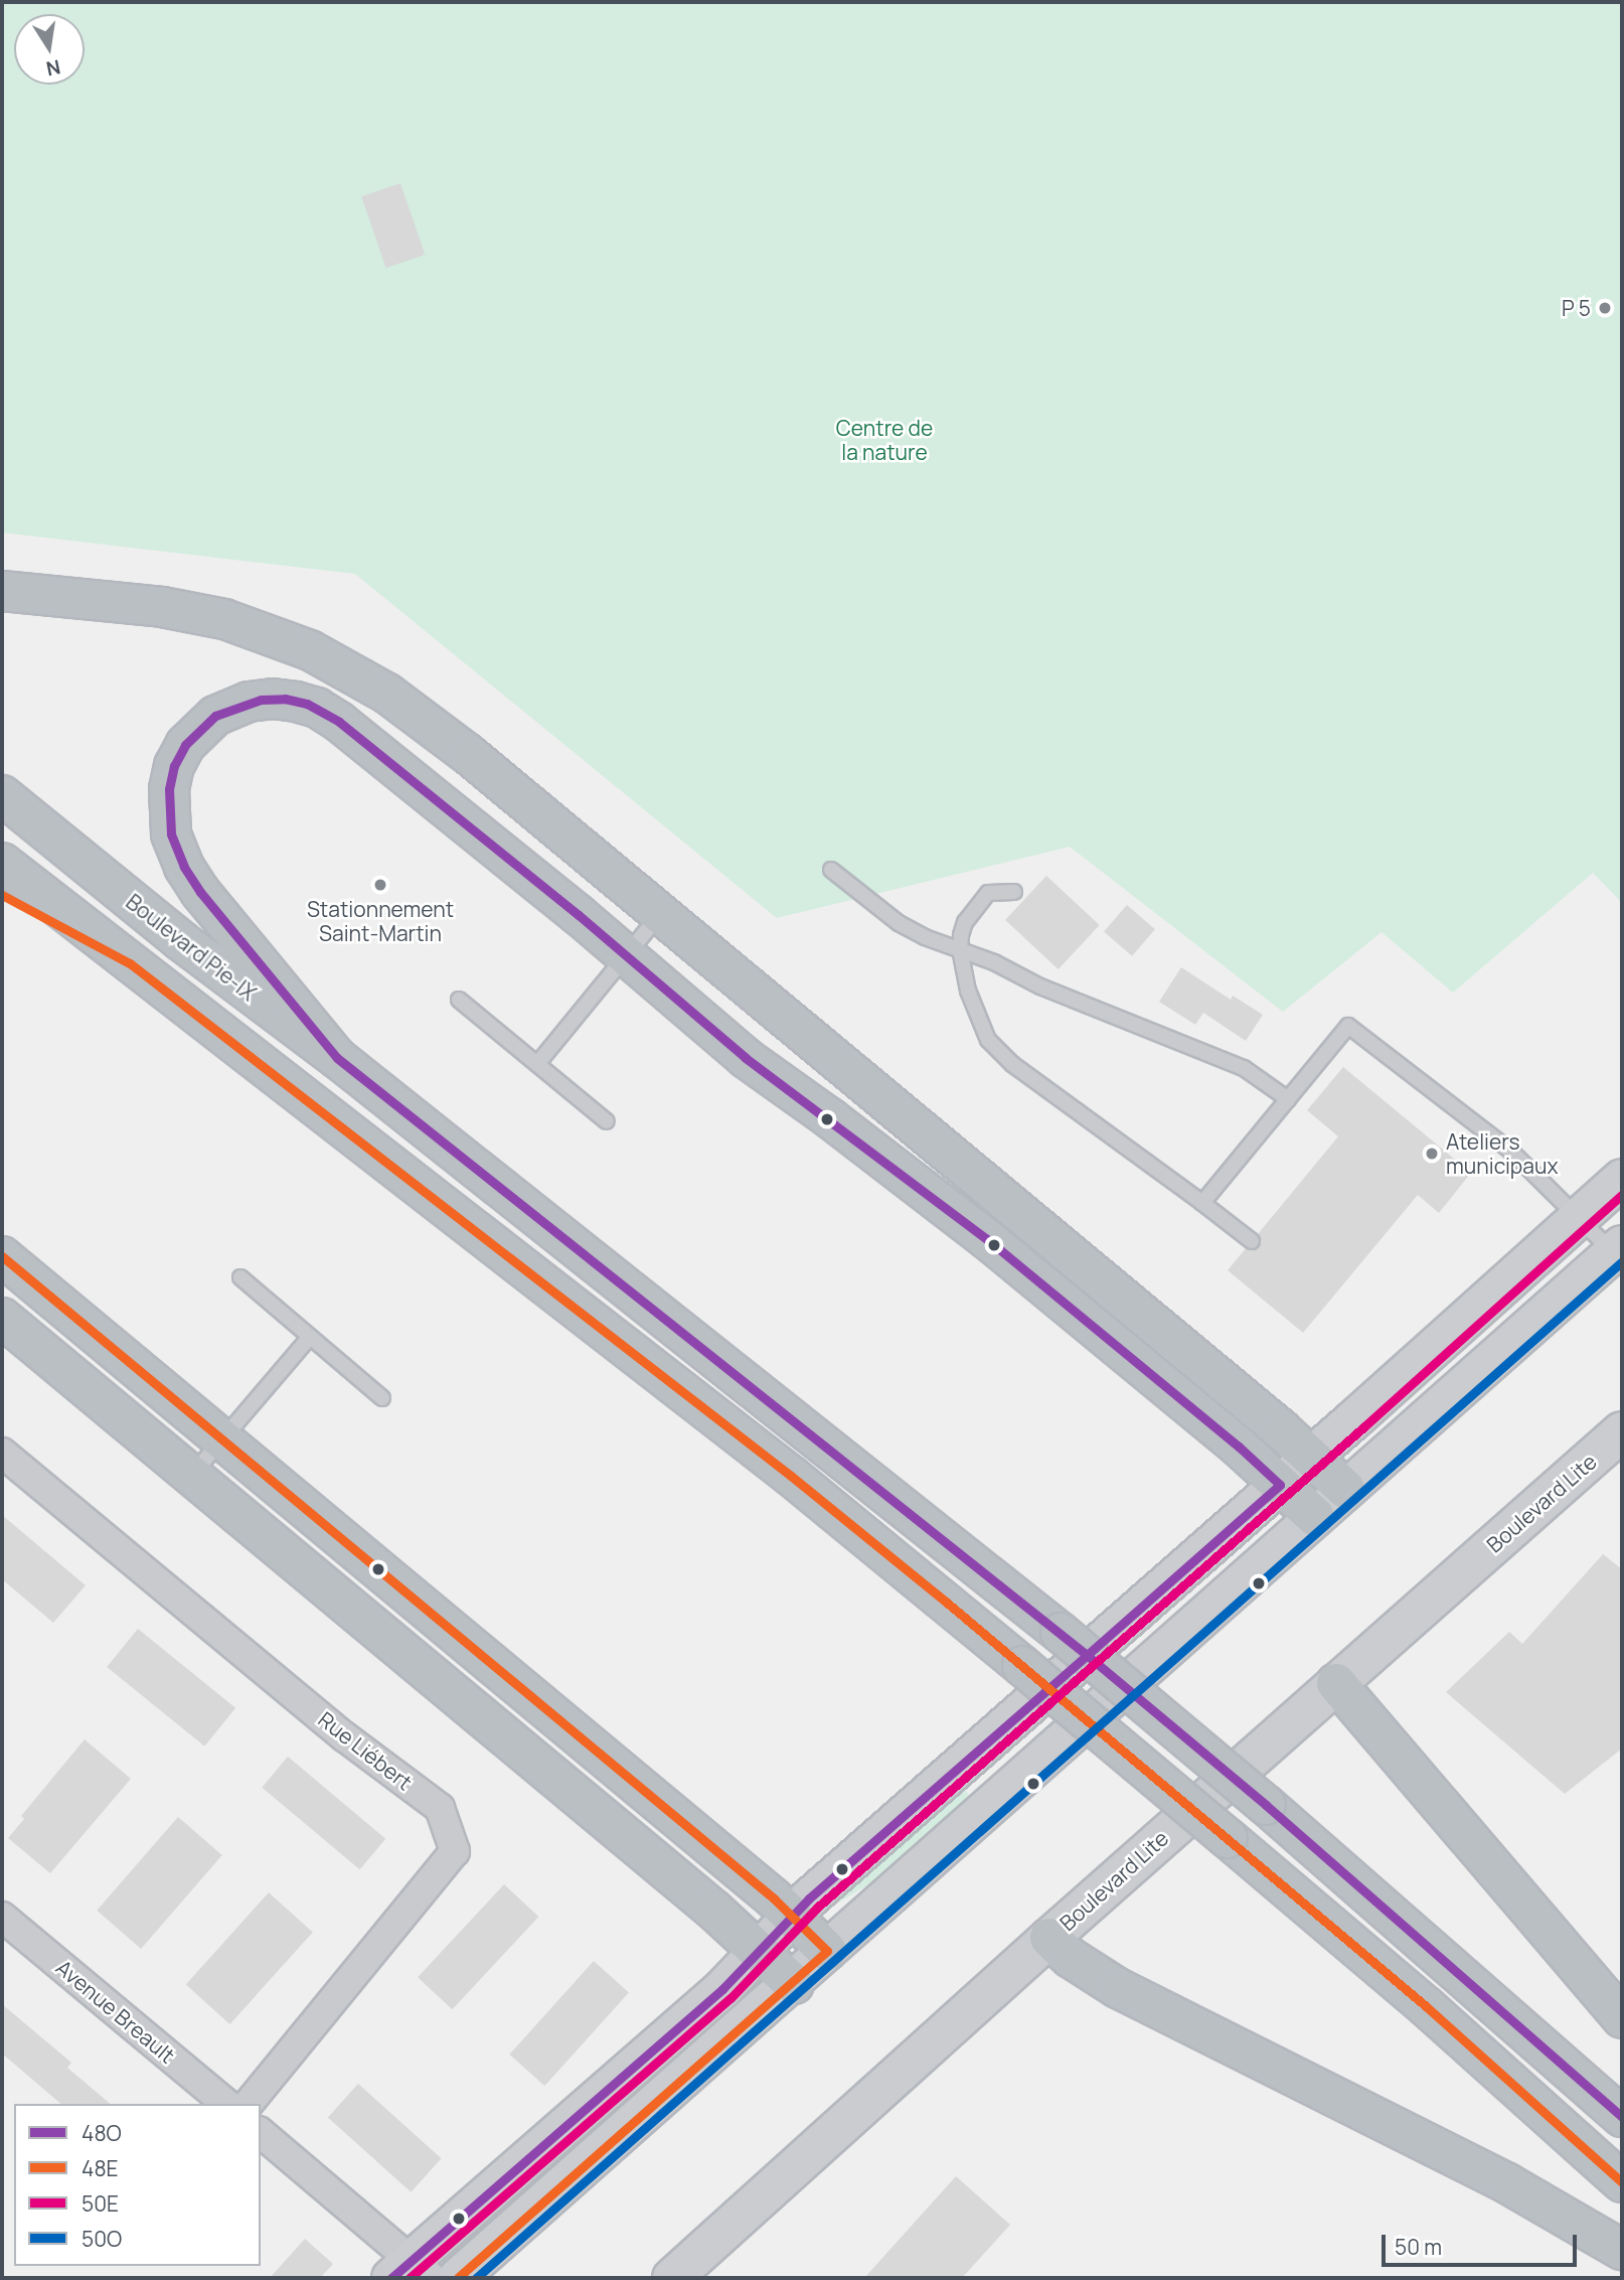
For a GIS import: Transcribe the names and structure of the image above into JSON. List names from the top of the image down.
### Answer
{
  "streets": {
    "highway": ["Boulevard Pie-IX"],
    "main road": ["Boulevard Lite"],
    "street": ["Rue Liébert", "Avenue Breault"]
  },
  "parks": ["Centre de la nature"],
  "places": ["P 5", "Stationnement Saint-Martin", "Ateliers municipaux"],
  "lines": [
    "transit line 48O",
    "transit line 48E",
    "transit line 50E",
    "transit line 50O"
  ],
  "legend": [
    "48O",
    "48E",
    "50E",
    "50O"
  ],
  "scale_bar": "50 m",
  "north": "bottom"
}
